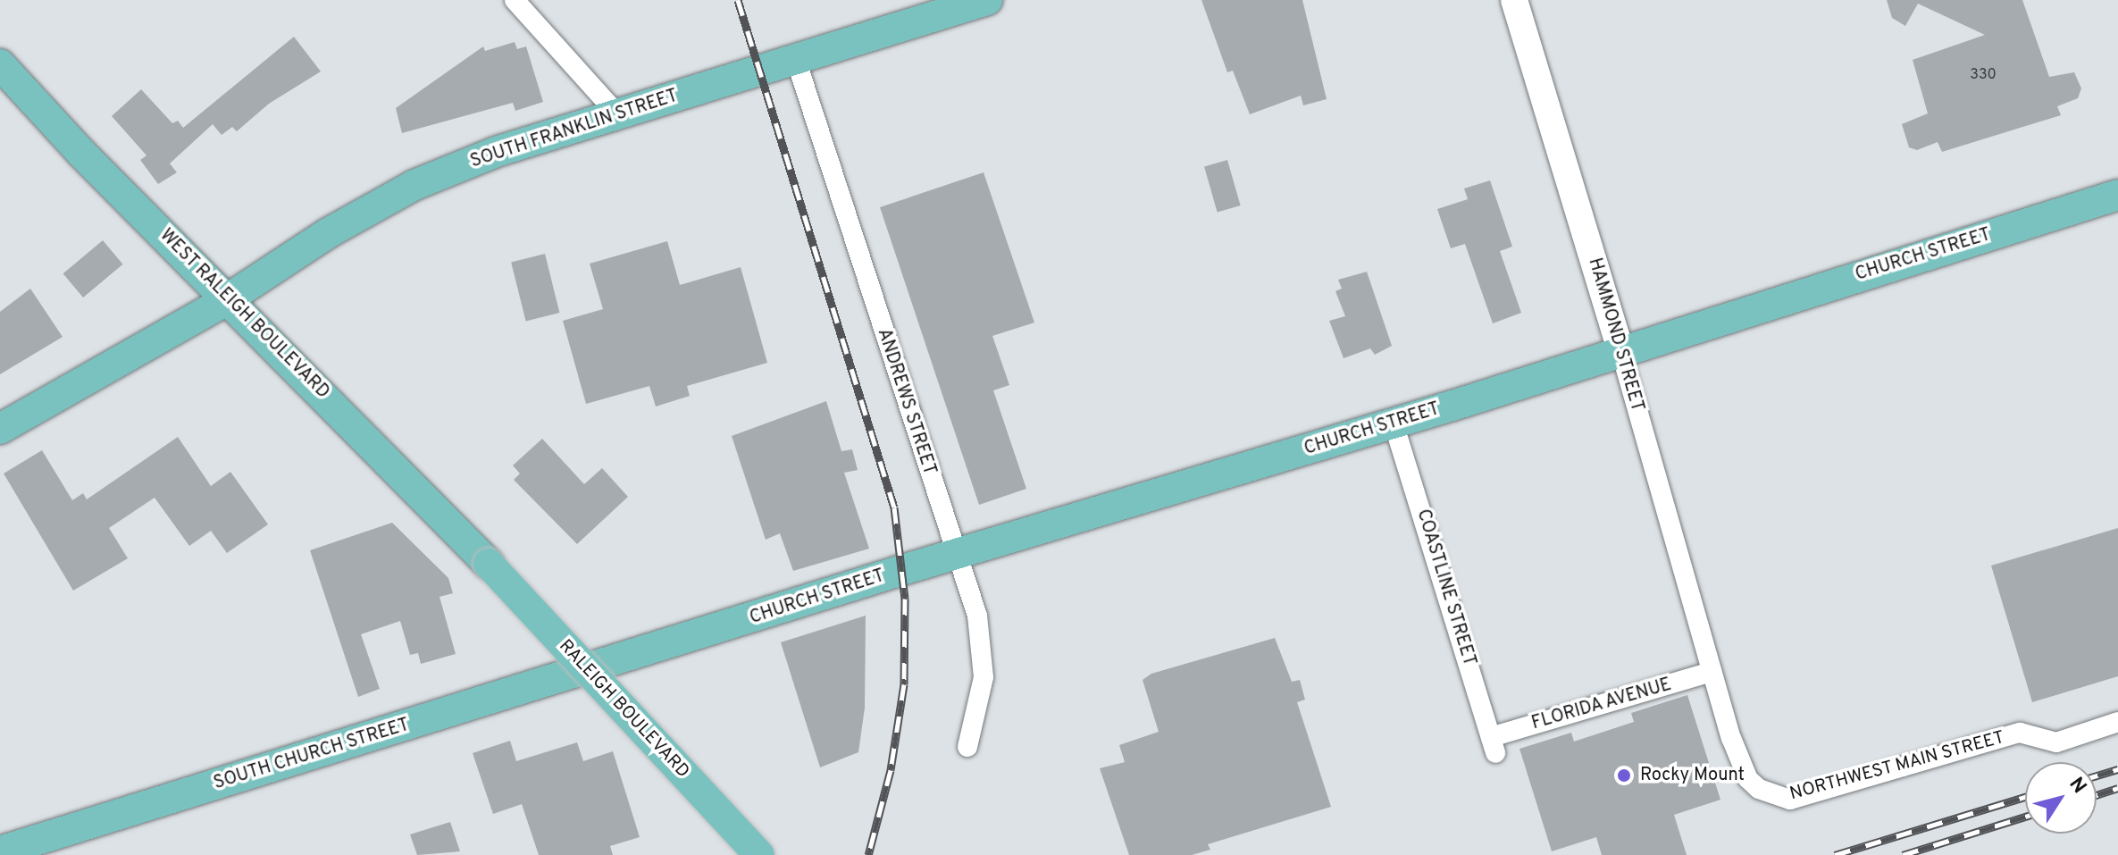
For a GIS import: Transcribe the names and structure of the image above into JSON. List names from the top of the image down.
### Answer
{
  "streets": {
    "main road": [
      "SOUTH FRANKLIN STREET",
      "CHURCH STREET",
      "WEST RALEIGH BOULEVARD",
      "RALEIGH BOULEVARD",
      "SOUTH CHURCH STREET"
    ],
    "street": [
      "HAMMOND STREET",
      "ANDREWS STREET",
      "COASTLINE STREET",
      "FLORIDA AVENUE",
      "NORTHWEST MAIN STREET"
    ]
  },
  "crossings": [
    ["SOUTH FRANKLIN STREET", "WEST RALEIGH BOULEVARD"],
    ["SOUTH FRANKLIN STREET", "ANDREWS STREET"],
    ["CHURCH STREET", "HAMMOND STREET"],
    ["CHURCH STREET", "ANDREWS STREET"],
    ["CHURCH STREET", "COASTLINE STREET"],
    ["CHURCH STREET", "SOUTH CHURCH STREET"],
    ["WEST RALEIGH BOULEVARD", "RALEIGH BOULEVARD"],
    ["HAMMOND STREET", "FLORIDA AVENUE"],
    ["HAMMOND STREET", "NORTHWEST MAIN STREET"],
    ["COASTLINE STREET", "FLORIDA AVENUE"],
    ["FLORIDA AVENUE", "NORTHWEST MAIN STREET"]
  ],
  "places": ["Rocky Mount"],
  "house_numbers": ["330"],
  "north": "top right"
}
